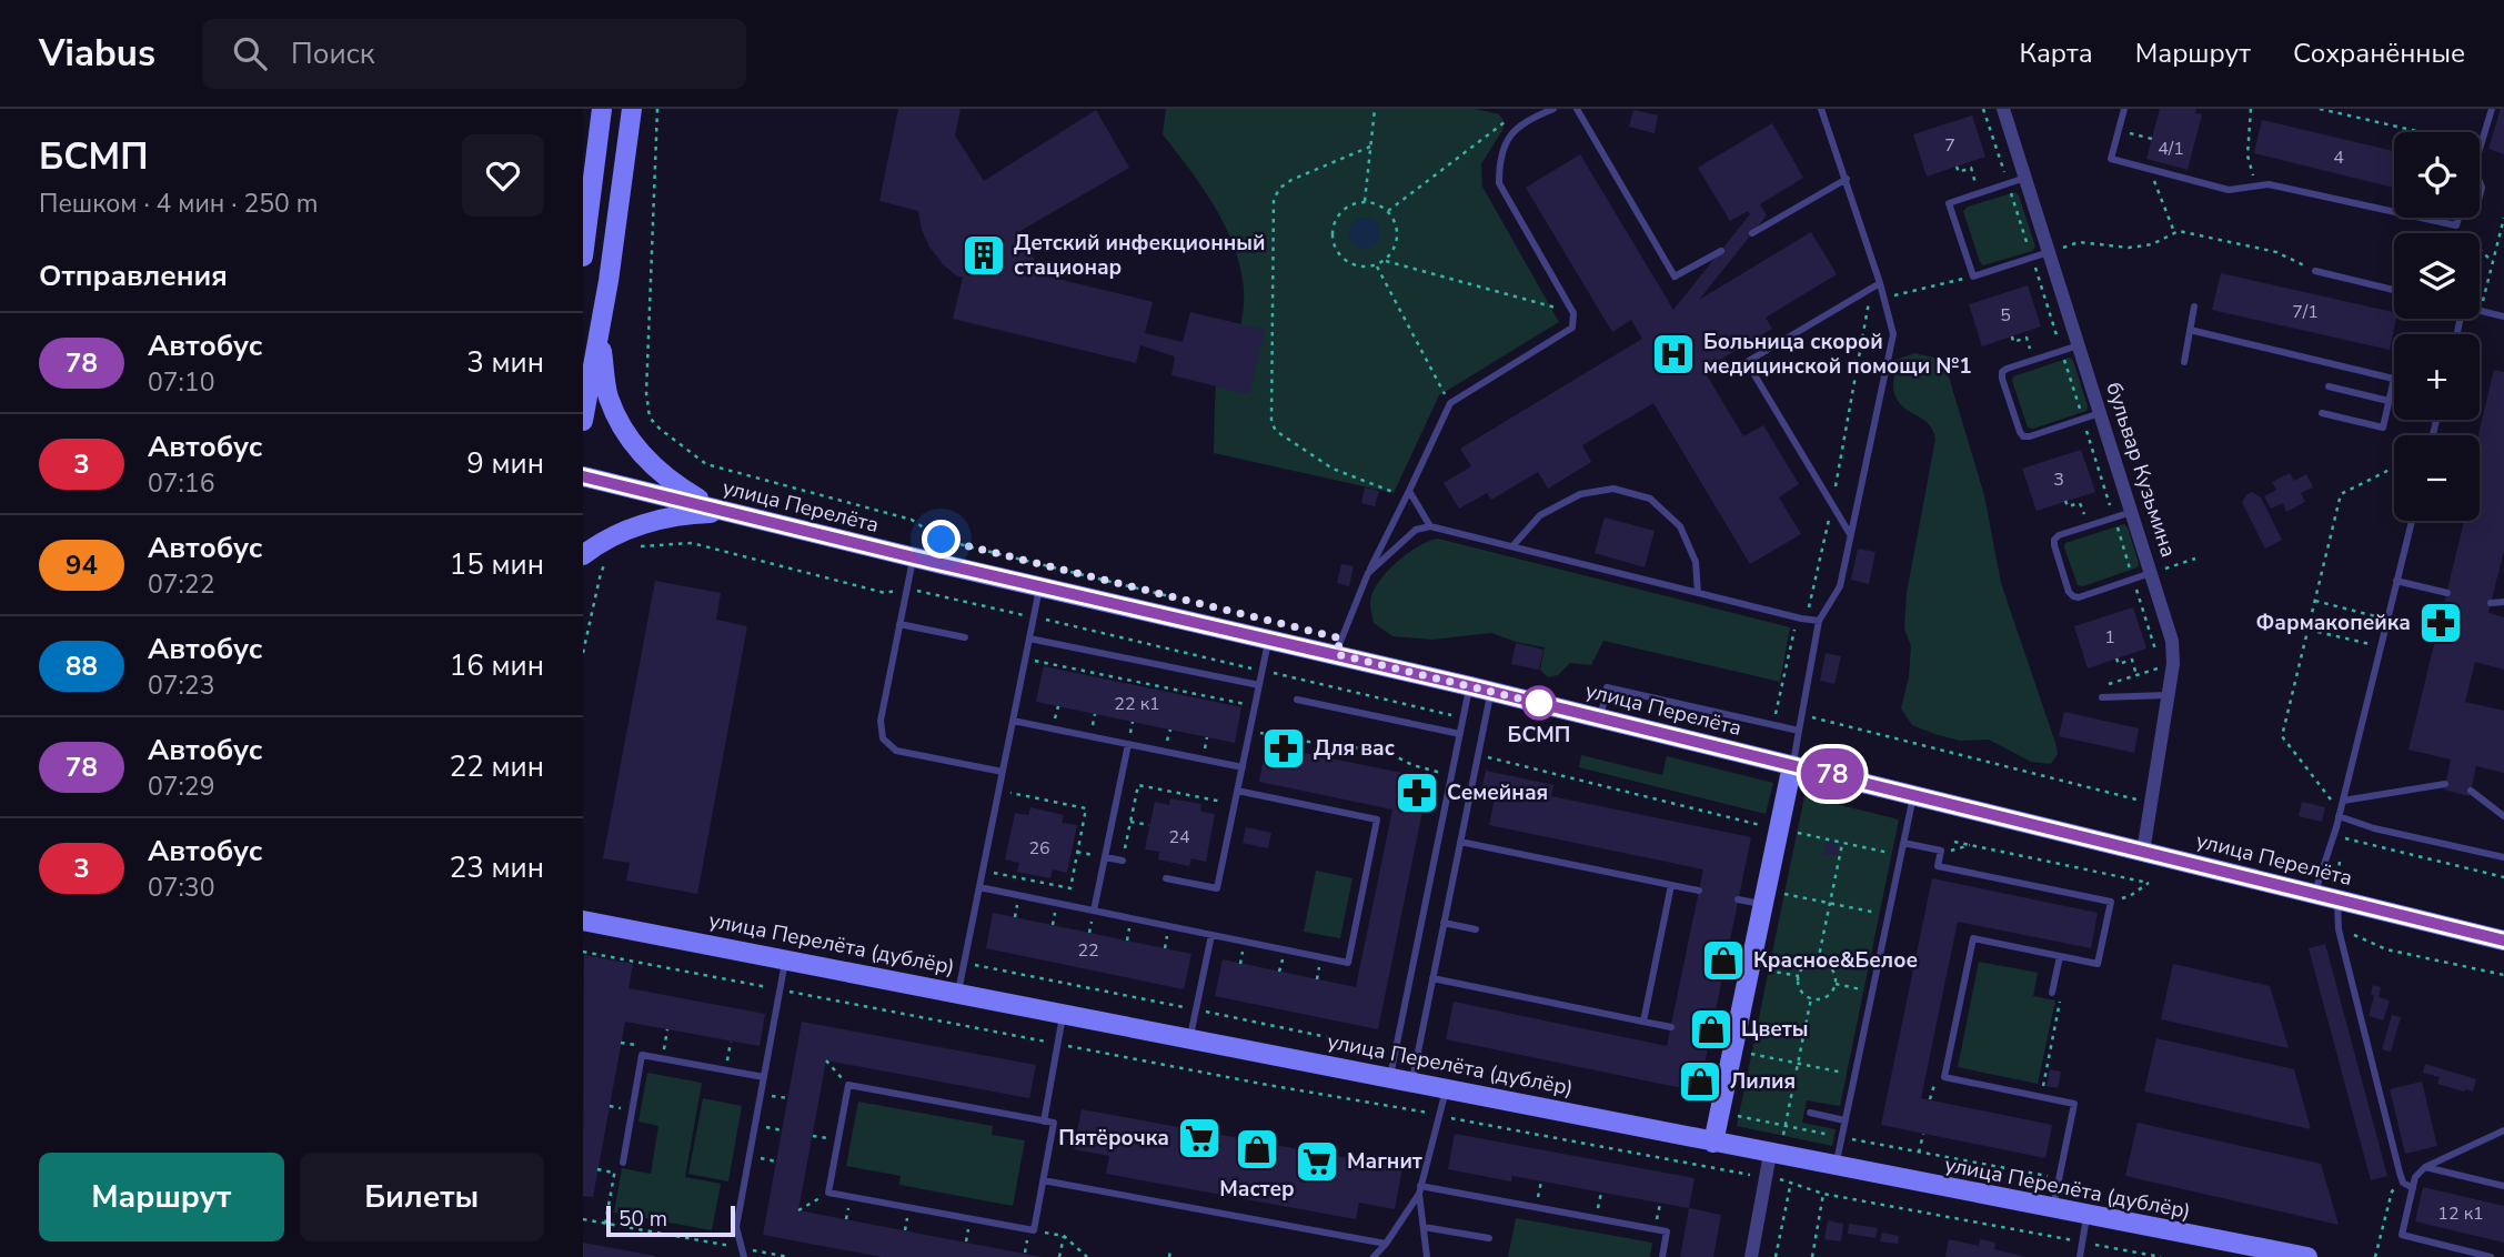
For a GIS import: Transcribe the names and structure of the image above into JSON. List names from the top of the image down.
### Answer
{
  "streets": {
    "main road": ["улица Перелёта", "улица Перелёта (дублёр)"],
    "street": ["бульвар Кузьмина"]
  },
  "crossings": [
    ["бульвар Кузьмина", "улица Перелёта"]
  ],
  "places": {
    "building": ["Детский инфекционный стационар"],
    "hospital": ["Больница скорой медицинской помощи №1"],
    "pharmacy": ["Фармакопейка", "Для вас", "Семейная"],
    "other": ["БСМП"],
    "shop": [
      "Красное&Белое",
      "Цветы",
      "Лилия",
      "Мастер"
    ],
    "supermarket": ["Пятёрочка", "Магнит"]
  },
  "lines": ["bus line 78"],
  "house_numbers": [
    "7",
    "4/1",
    "4",
    "7/1",
    "5",
    "3",
    "1",
    "22 к1",
    "24",
    "26",
    "22",
    "12 к1"
  ],
  "scale_bar": "50 m",
  "page": {
    "header": "Viabus",
    "search": "Поиск",
    "nav": ["Карта", "Маршрут", "Сохранённые"],
    "heading": [
      ["БСМП", "Пешком · 4 мин · 250 m"],
      "Отправления"
    ],
    "on_map": "78",
    "map_buttons": ["+", "−"],
    "list": [
      {
        "mark": "78",
        "name": "Автобус",
        "note": "07:10",
        "value": "3 мин"
      },
      {
        "mark": "3",
        "name": "Автобус",
        "note": "07:16",
        "value": "9 мин"
      },
      {
        "mark": "94",
        "name": "Автобус",
        "note": "07:22",
        "value": "15 мин"
      },
      {
        "mark": "88",
        "name": "Автобус",
        "note": "07:23",
        "value": "16 мин"
      },
      {
        "mark": "78",
        "name": "Автобус",
        "note": "07:29",
        "value": "22 мин"
      },
      {
        "mark": "3",
        "name": "Автобус",
        "note": "07:30",
        "value": "23 мин"
      }
    ],
    "buttons": ["Маршрут", "Билеты"],
    "scale": "50 m"
  }
}
